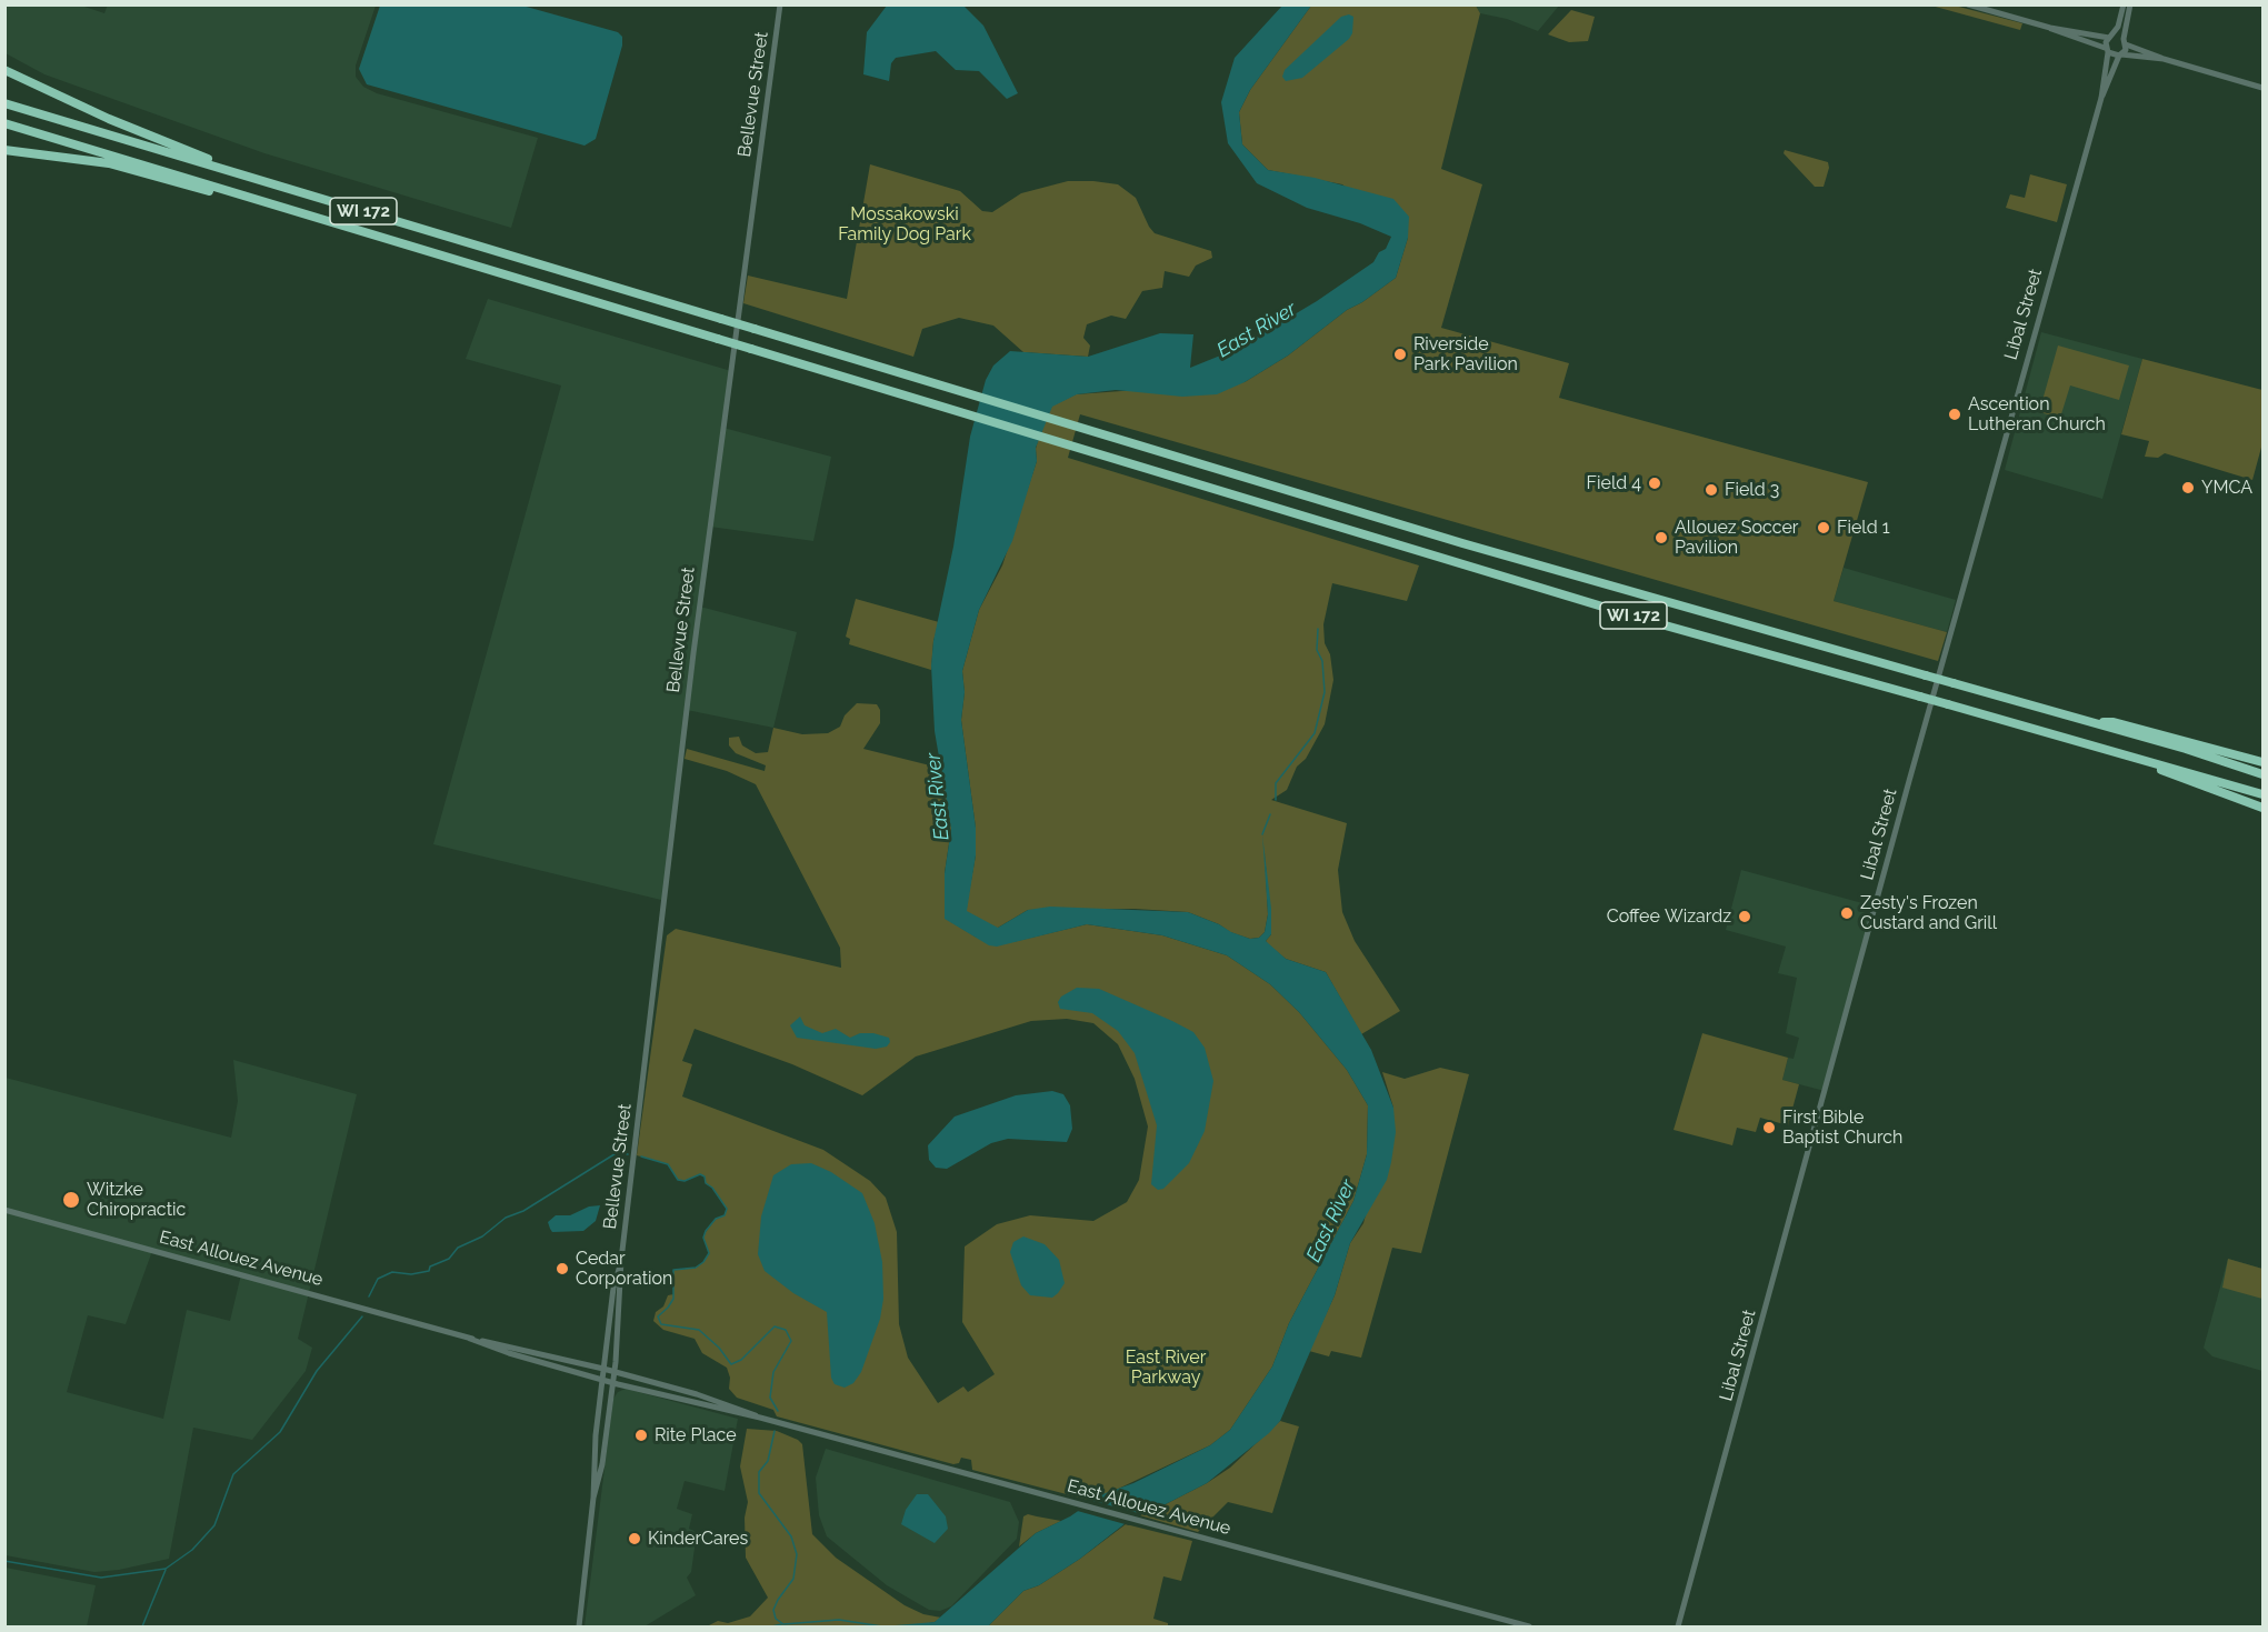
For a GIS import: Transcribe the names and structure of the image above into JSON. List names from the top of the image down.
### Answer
{
  "streets": {
    "highway": ["WI 172"],
    "street": ["Bellevue Street", "Libal Street", "East Allouez Avenue"]
  },
  "crossings": [
    ["Bellevue Street", "East Allouez Avenue"]
  ],
  "water": ["East River"],
  "parks": ["Mossakowski Family Dog Park", "East River Parkway"],
  "places": [
    "Riverside Park Pavilion",
    "Ascention Lutheran Church",
    "Field 4",
    "YMCA",
    "Field 3",
    "Field 1",
    "Allouez Soccer Pavilion",
    "Zesty's Frozen Custard and Grill",
    "Coffee Wizardz",
    "First Bible Baptist Church",
    "Witzke Chiropractic",
    "Cedar Corporation",
    "Rite Place",
    "KinderCares"
  ]
}
